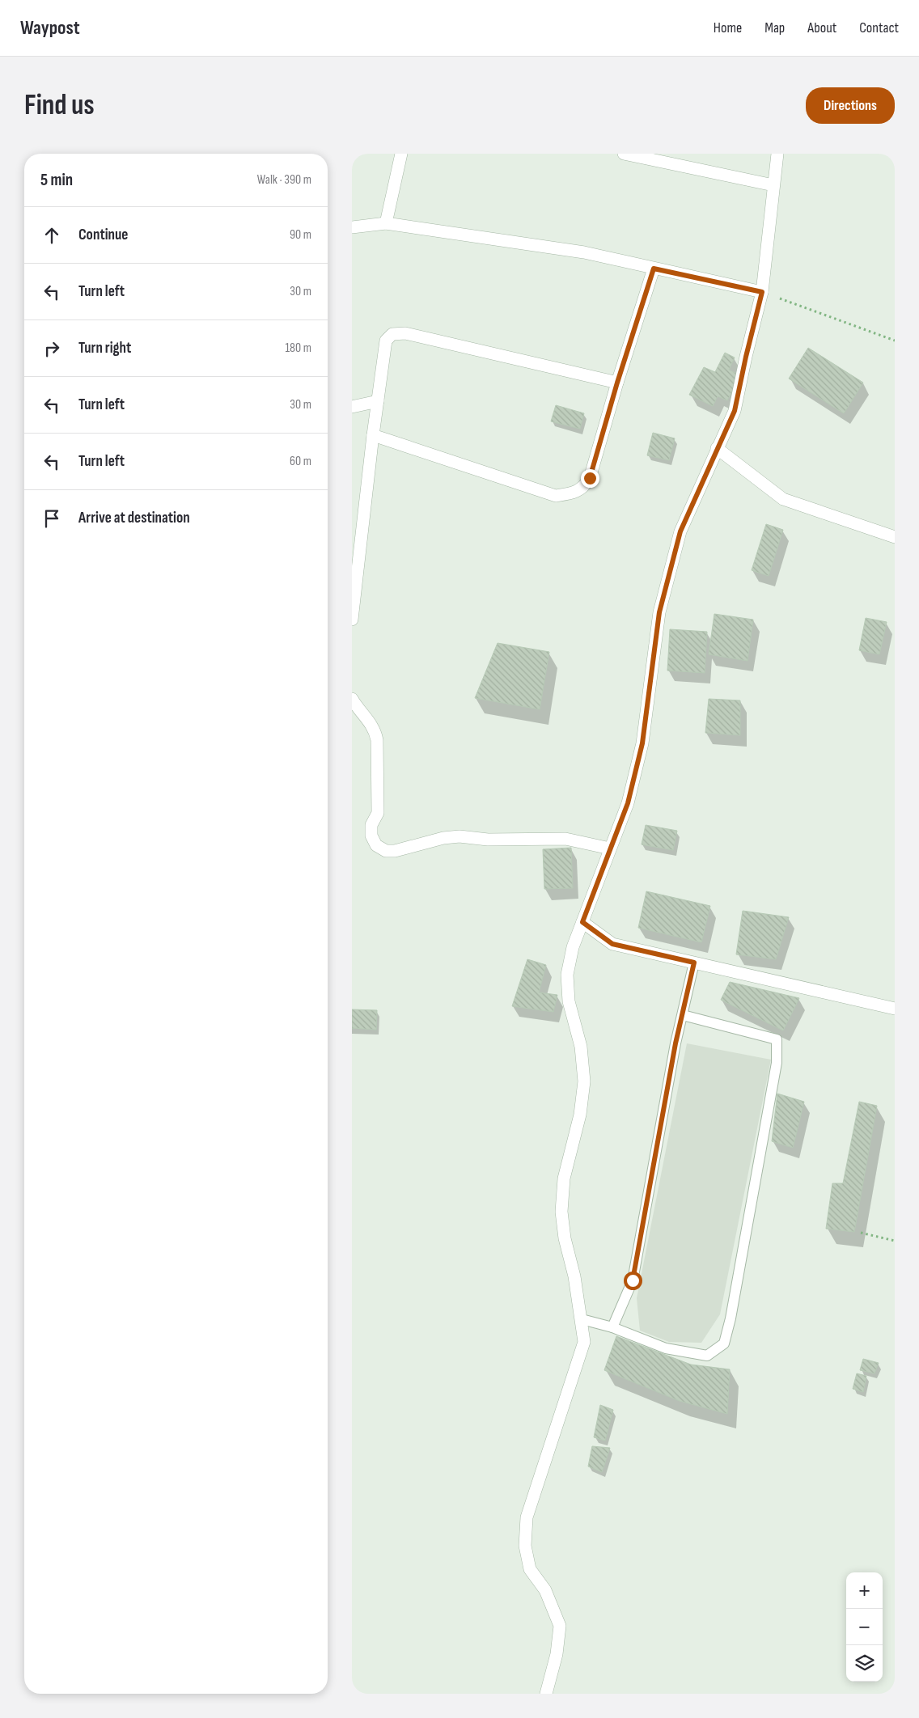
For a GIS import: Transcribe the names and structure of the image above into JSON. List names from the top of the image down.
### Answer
{
  "page": {
    "header": "Waypost",
    "nav": [
      "Home",
      "Map",
      "About",
      "Contact"
    ],
    "buttons": "Directions",
    "title": "Find us",
    "heading": ["5 min", "Walk · 390 m"],
    "list": [
      ["Continue", "90 m"],
      ["Turn left", "30 m"],
      ["Turn right", "180 m"],
      ["Turn left", "30 m"],
      ["Turn left", "60 m"],
      "Arrive at destination"
    ],
    "map_buttons": ["+", "−"]
  }
}
